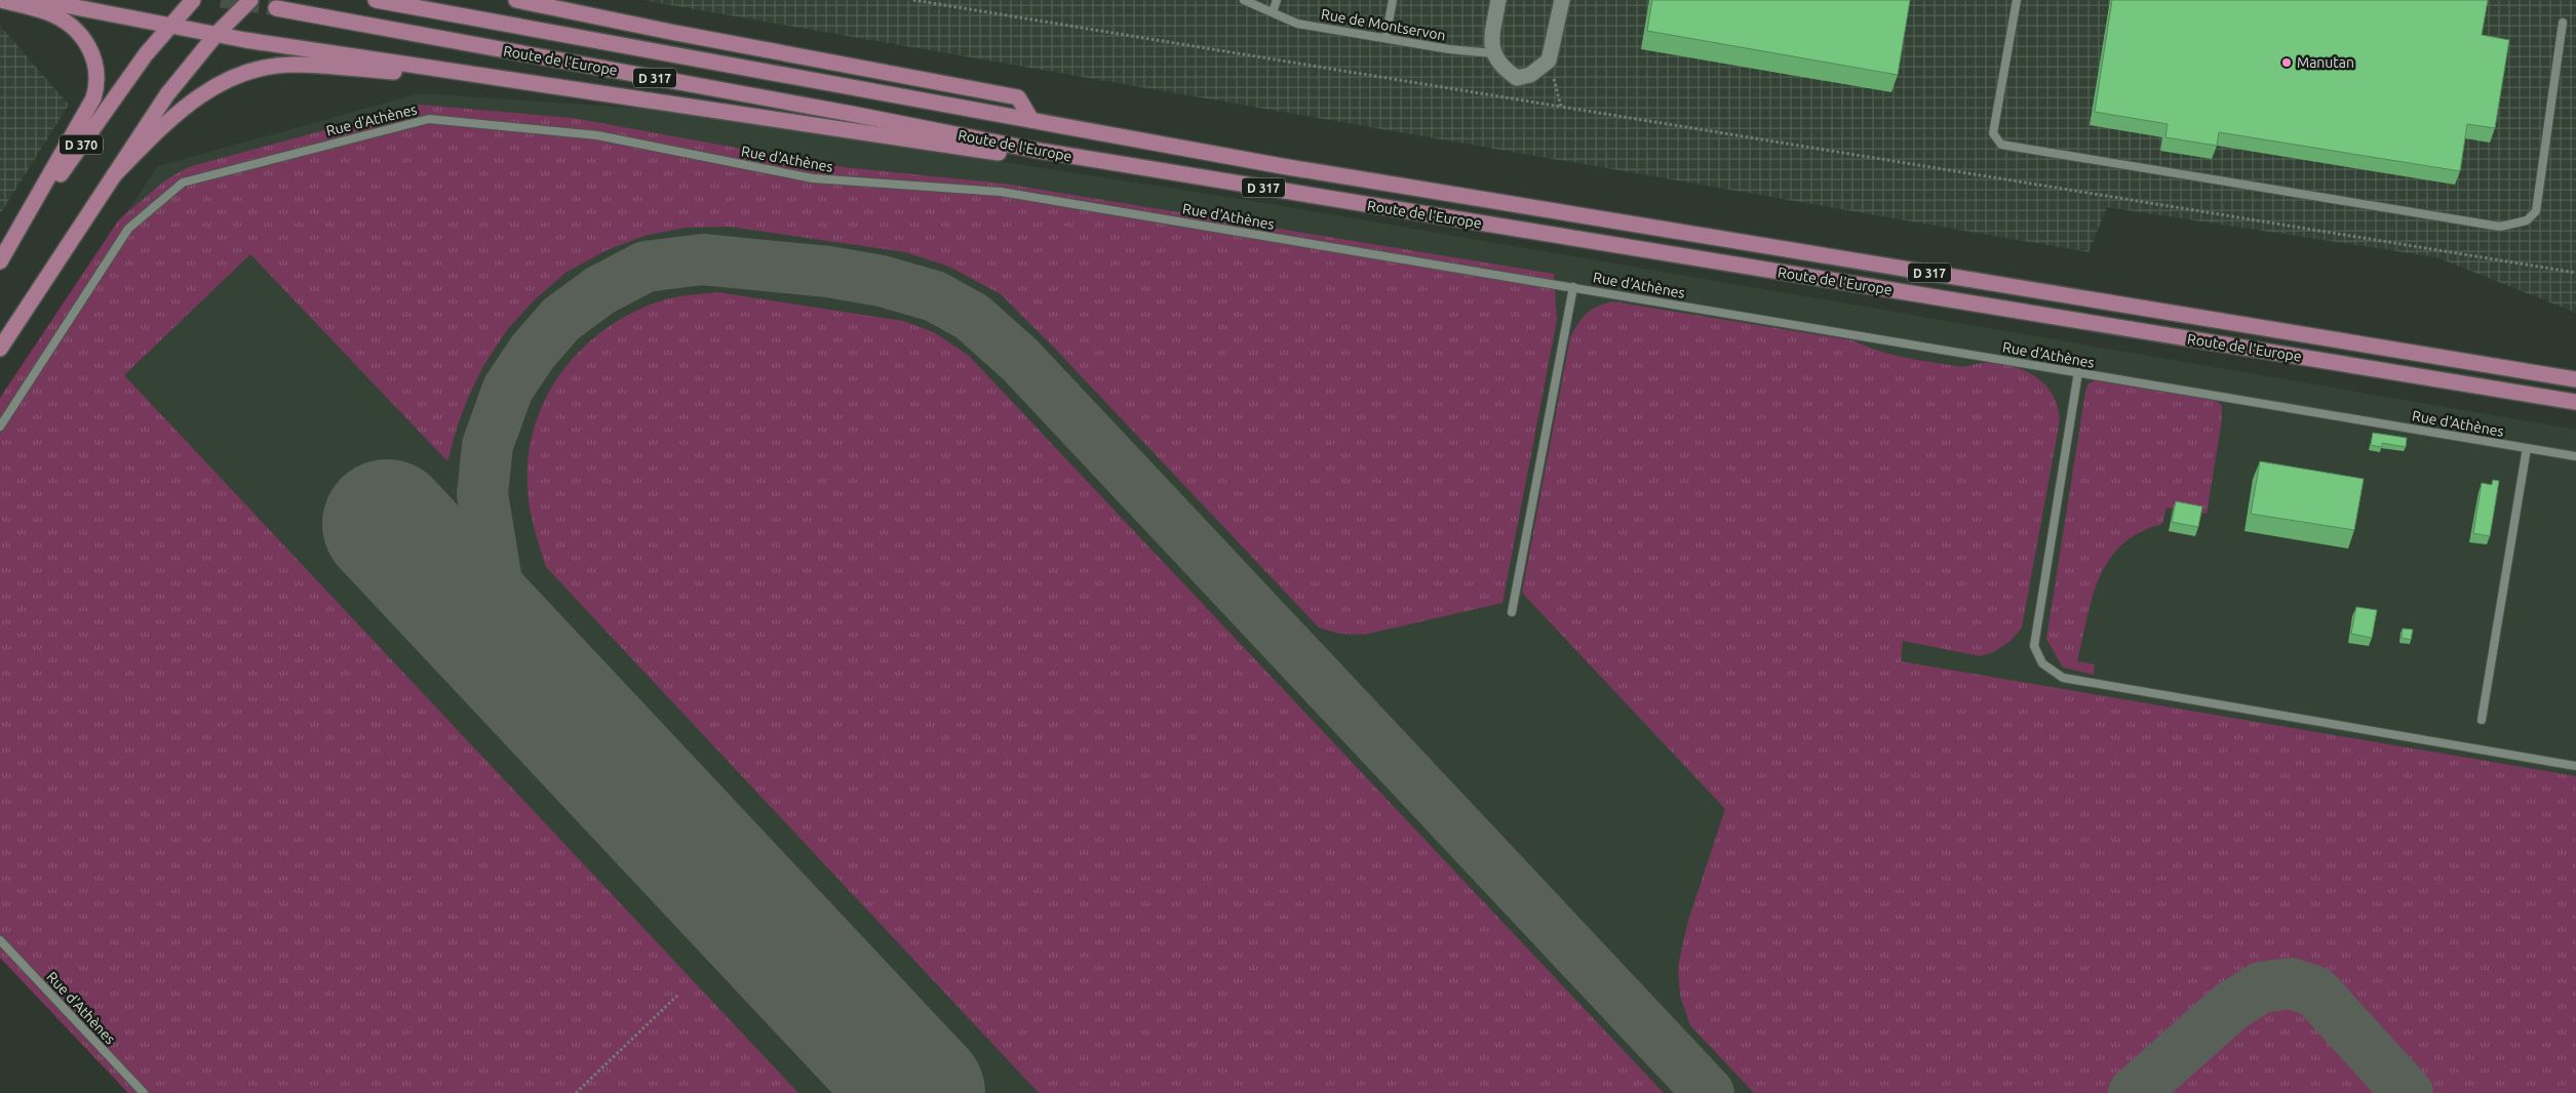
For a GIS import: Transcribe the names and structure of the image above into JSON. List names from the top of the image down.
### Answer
{
  "streets": {
    "main road": ["Route de l'Europe", "D 317", "D 370"],
    "lane": ["Rue de Montservon", "Rue d'Athènes"]
  },
  "places": ["Manutan"]
}
